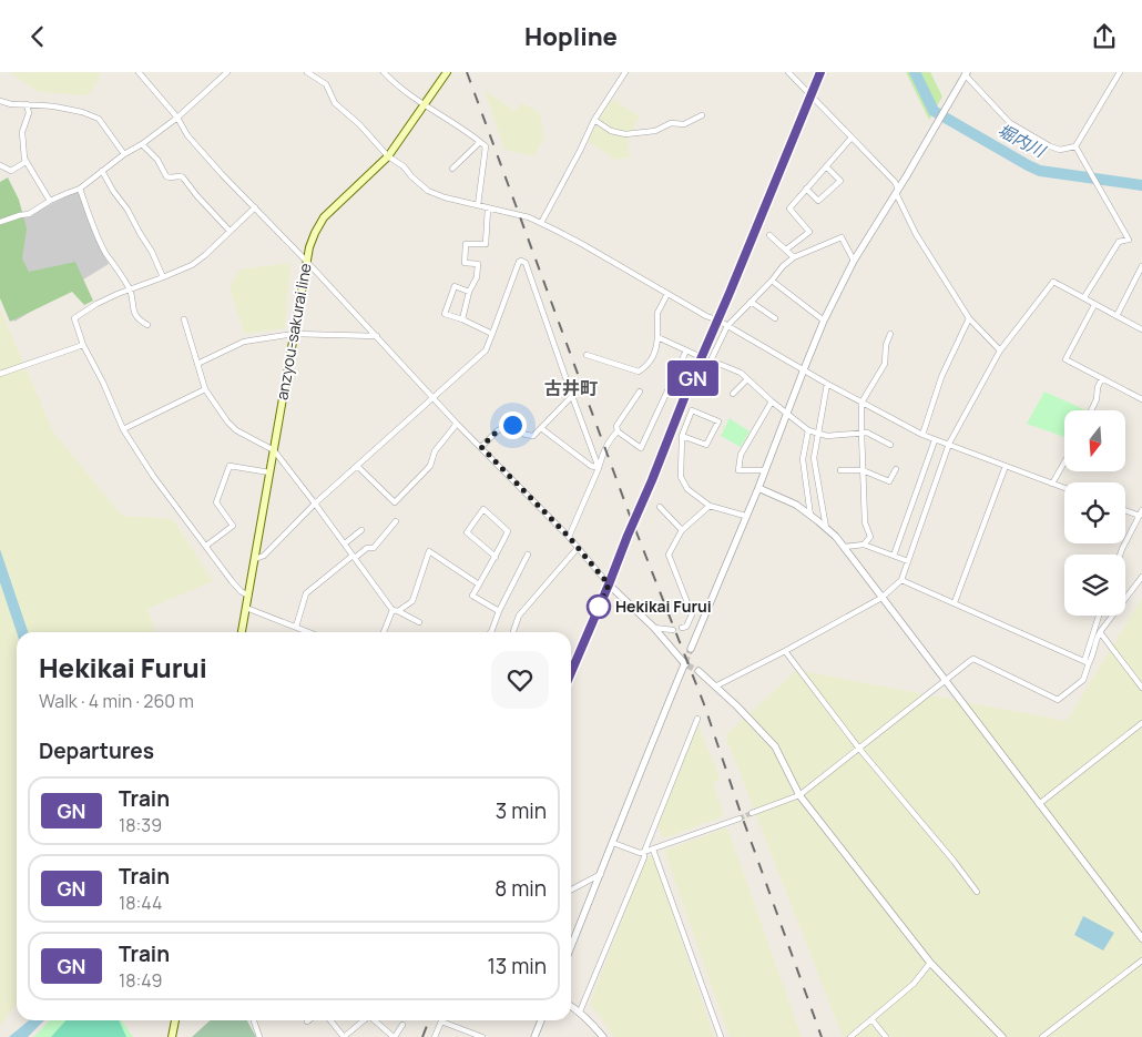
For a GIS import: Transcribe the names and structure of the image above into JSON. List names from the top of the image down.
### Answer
{
  "streets": {
    "main road": ["anzyou-sakurai line"]
  },
  "districts": ["古井町"],
  "water": ["堀内川"],
  "places": ["Hekikai Furui"],
  "north": "bottom",
  "page": {
    "header": "Hopline",
    "on_map": "GN",
    "heading": [
      ["Hekikai Furui", "Walk · 4 min · 260 m"],
      "Departures"
    ],
    "list": [
      {
        "mark": "GN",
        "name": "Train",
        "note": "18:39",
        "value": "3 min"
      },
      {
        "mark": "GN",
        "name": "Train",
        "note": "18:44",
        "value": "8 min"
      },
      {
        "mark": "GN",
        "name": "Train",
        "note": "18:49",
        "value": "13 min"
      }
    ]
  }
}
